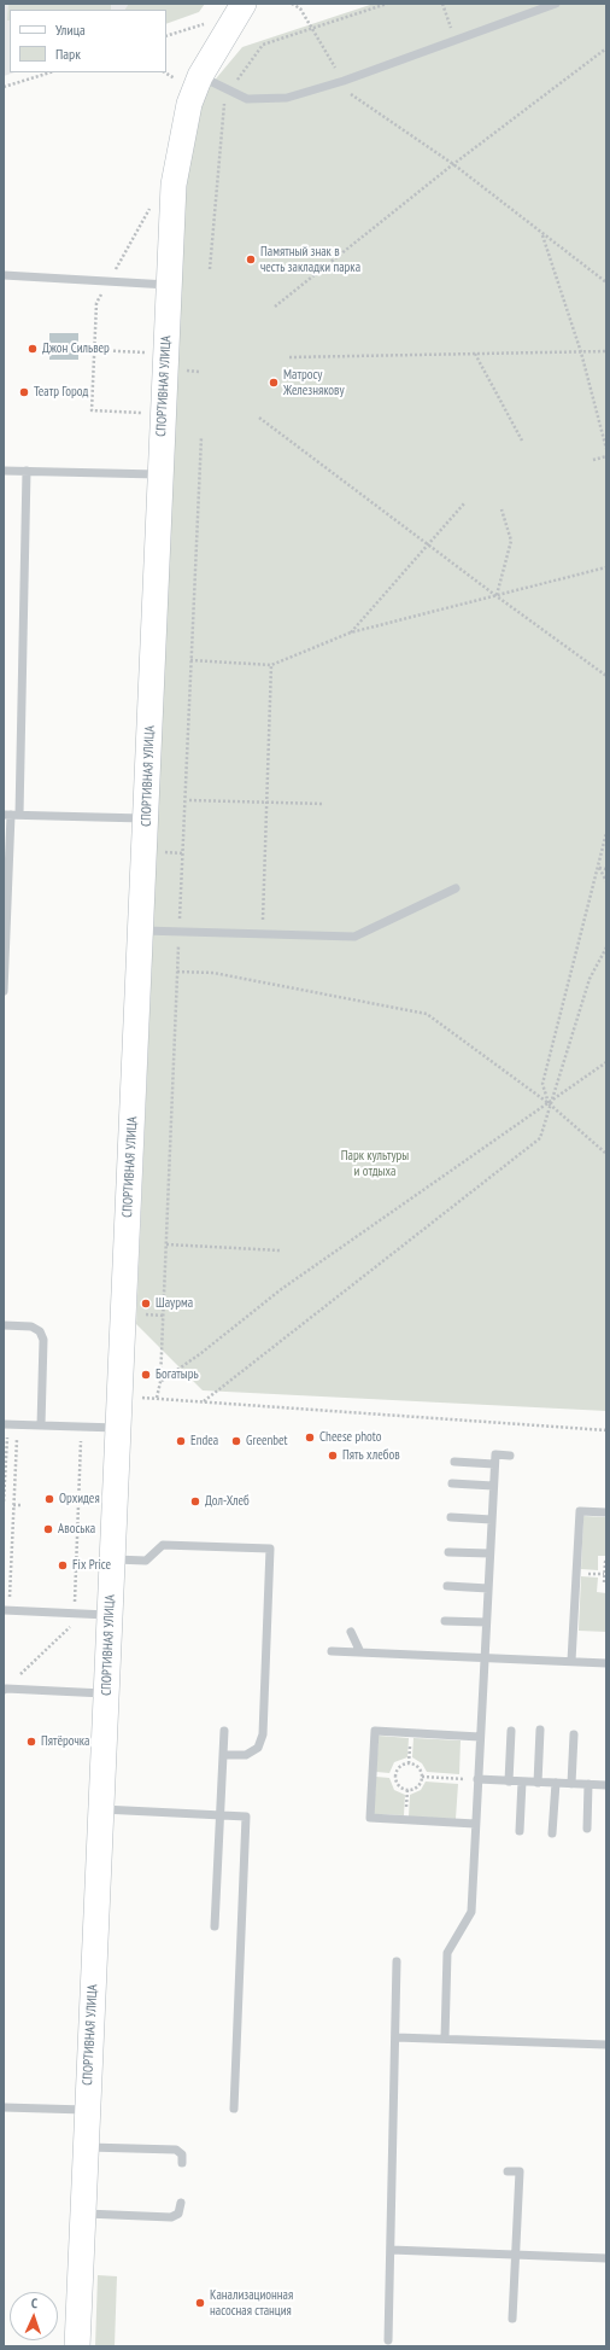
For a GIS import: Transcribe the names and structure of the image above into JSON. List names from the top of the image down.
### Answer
{
  "streets": {
    "street": ["СПОРТИВНАЯ УЛИЦА"]
  },
  "parks": ["Парк культуры и отдыха"],
  "places": [
    "Памятный знак в честь закладки парка",
    "Джон Сильвер",
    "Матросу Железнякову",
    "Театр Город",
    "Шаурма",
    "Богатырь",
    "Cheese photo",
    "Endea",
    "Greenbet",
    "Пять хлебов",
    "Орхидея",
    "Дол-Хлеб",
    "Авоська",
    "Fix Price",
    "Пятёрочка",
    "Канализационная насосная станция"
  ],
  "legend": ["Улица", "Парк"],
  "north": "top"
}
